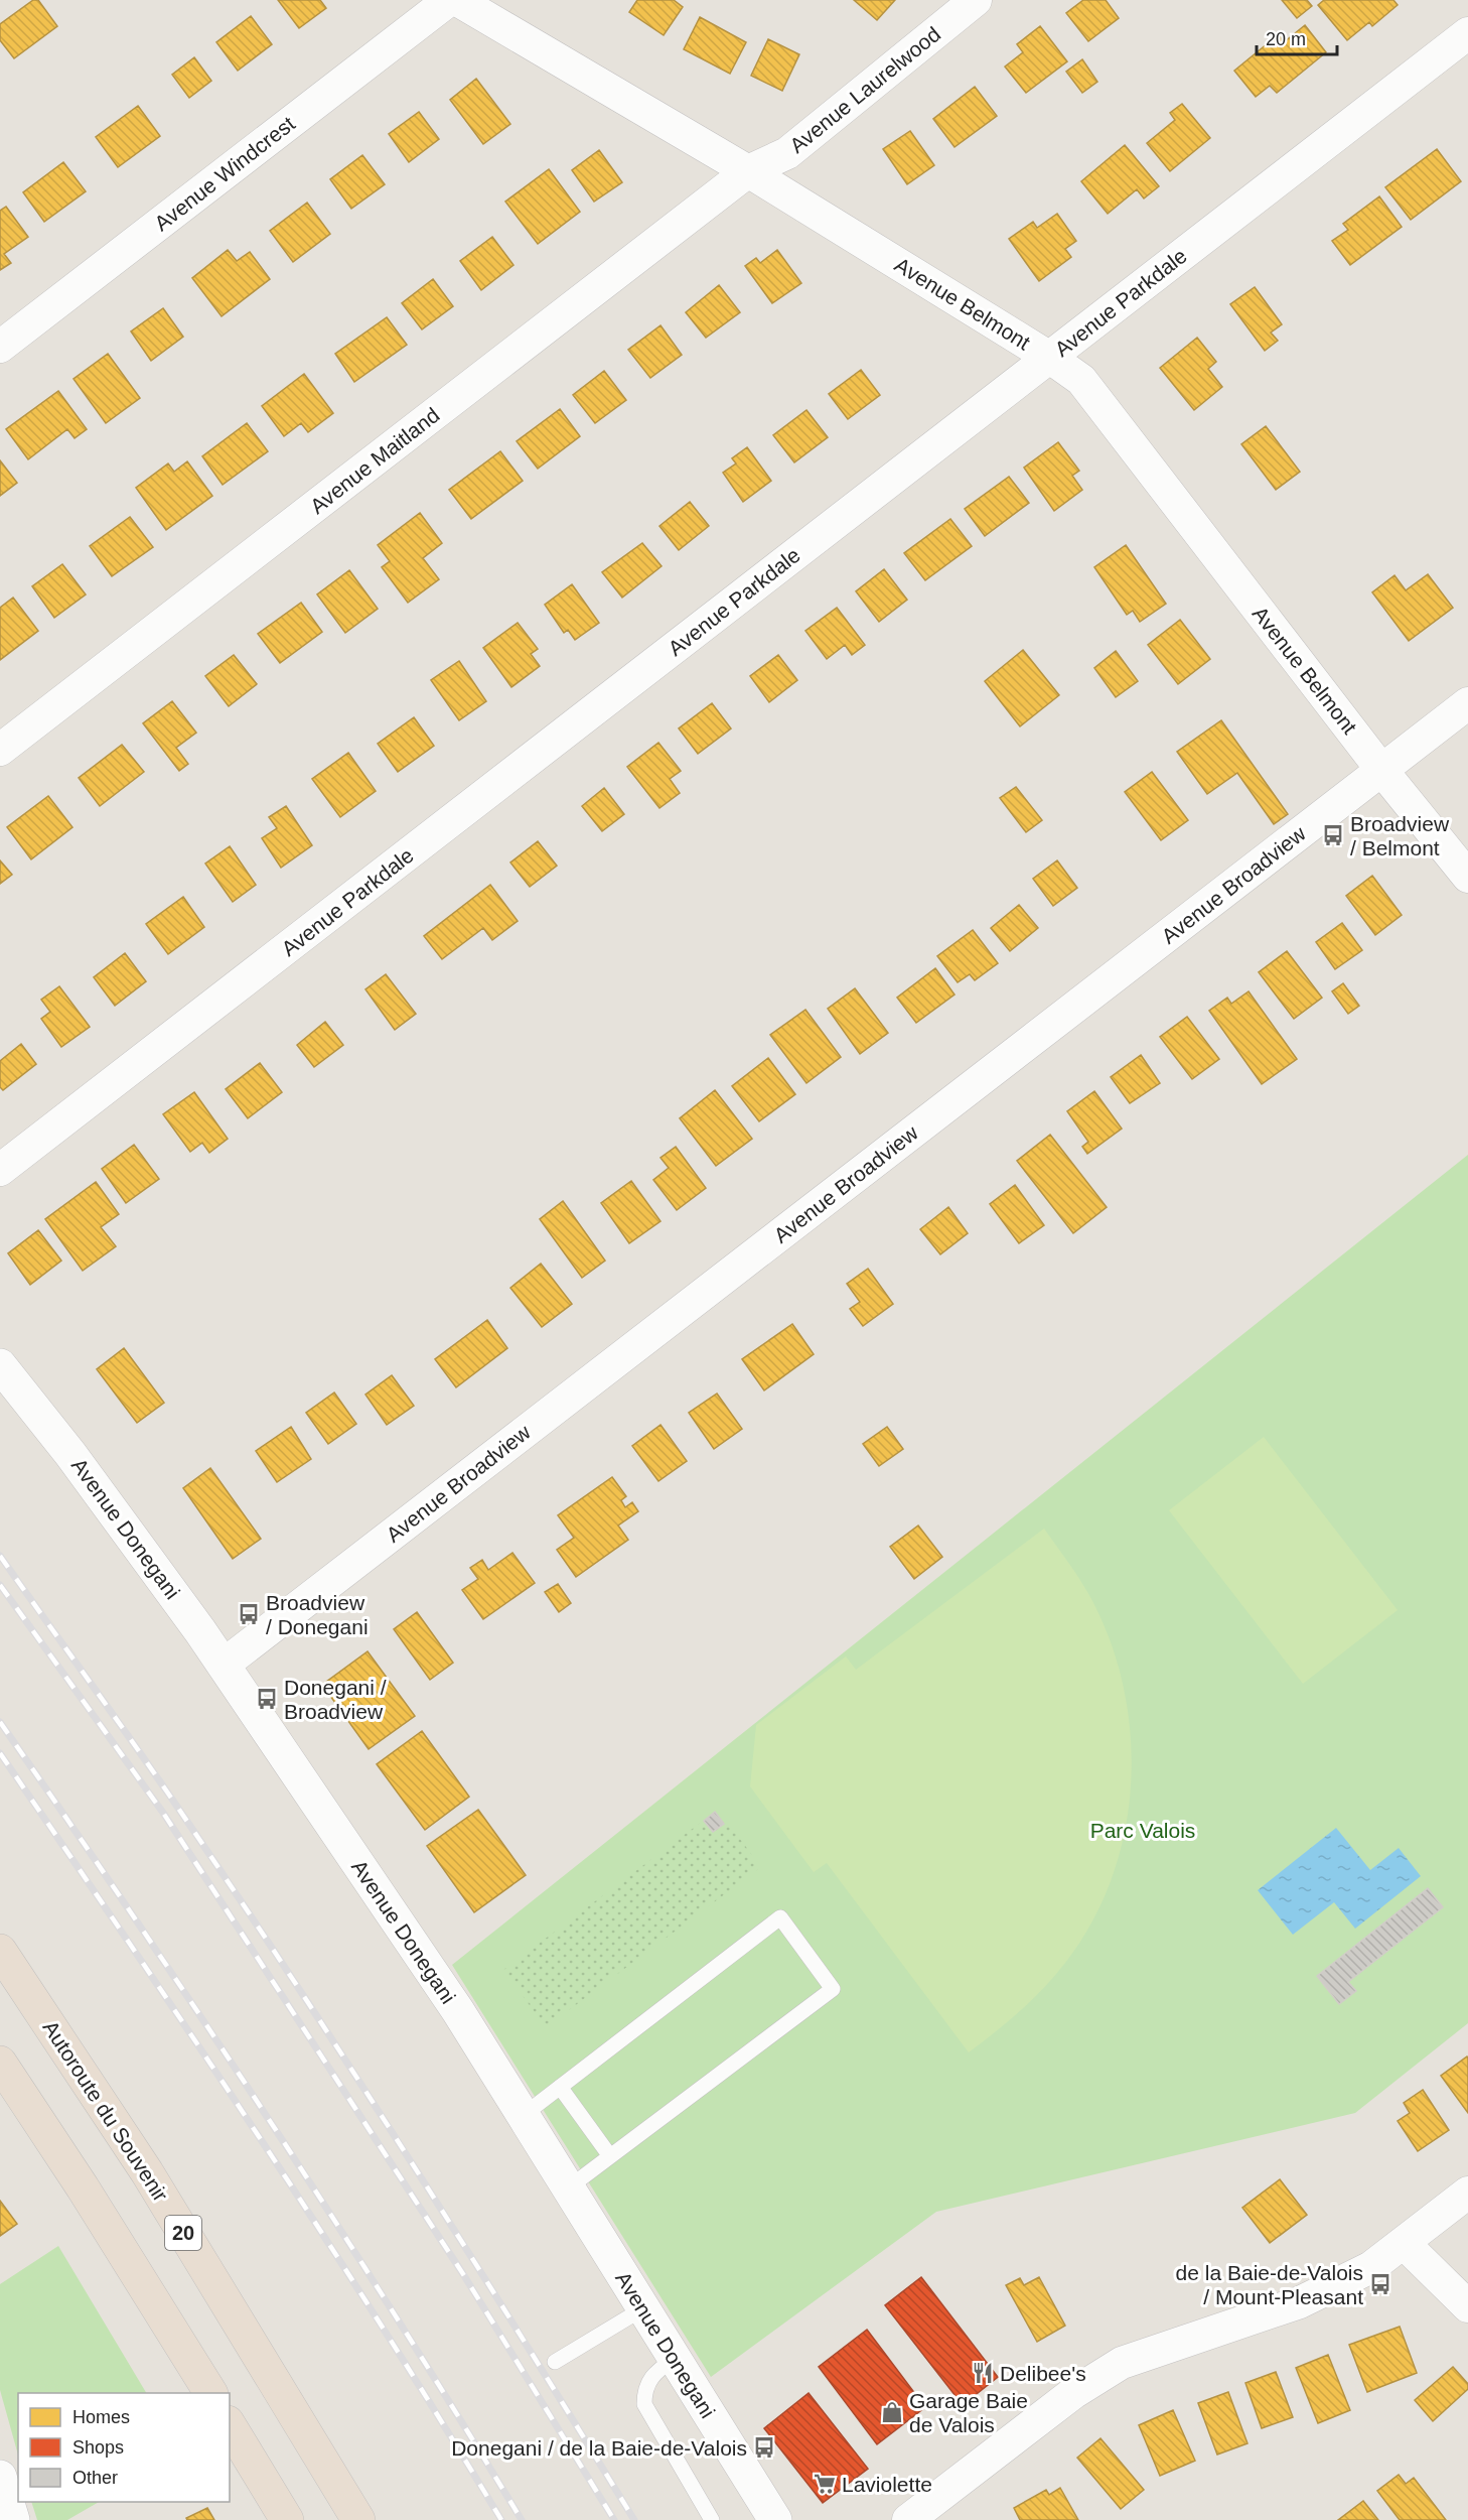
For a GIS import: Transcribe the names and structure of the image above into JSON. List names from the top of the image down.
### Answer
{
  "streets": {
    "highway": ["Autoroute du Souvenir", "20"],
    "street": [
      "Avenue Laurelwood",
      "Avenue Windcrest",
      "Avenue Parkdale",
      "Avenue Belmont",
      "Avenue Maitland",
      "Avenue Broadview",
      "Avenue Donegani"
    ]
  },
  "crossings": [
    ["Avenue Laurelwood", "Avenue Belmont"],
    ["Avenue Laurelwood", "Avenue Maitland"],
    ["Avenue Parkdale", "Avenue Belmont"],
    ["Avenue Belmont", "Avenue Maitland"],
    ["Avenue Belmont", "Avenue Broadview"],
    ["Avenue Broadview", "Avenue Donegani"]
  ],
  "parks": ["Parc Valois"],
  "places": {
    "bus stop": [
      "Broadview / Belmont",
      "Broadview / Donegani",
      "Donegani / Broadview",
      "de la Baie-de-Valois / Mount-Pleasant",
      "Donegani / de la Baie-de-Valois"
    ],
    "restaurant": ["Delibee's"],
    "shop": ["Garage Baie de Valois"],
    "supermarket": ["Laviolette"]
  },
  "legend": ["Homes", "Shops", "Other"],
  "scale_bar": "20 m"
}
